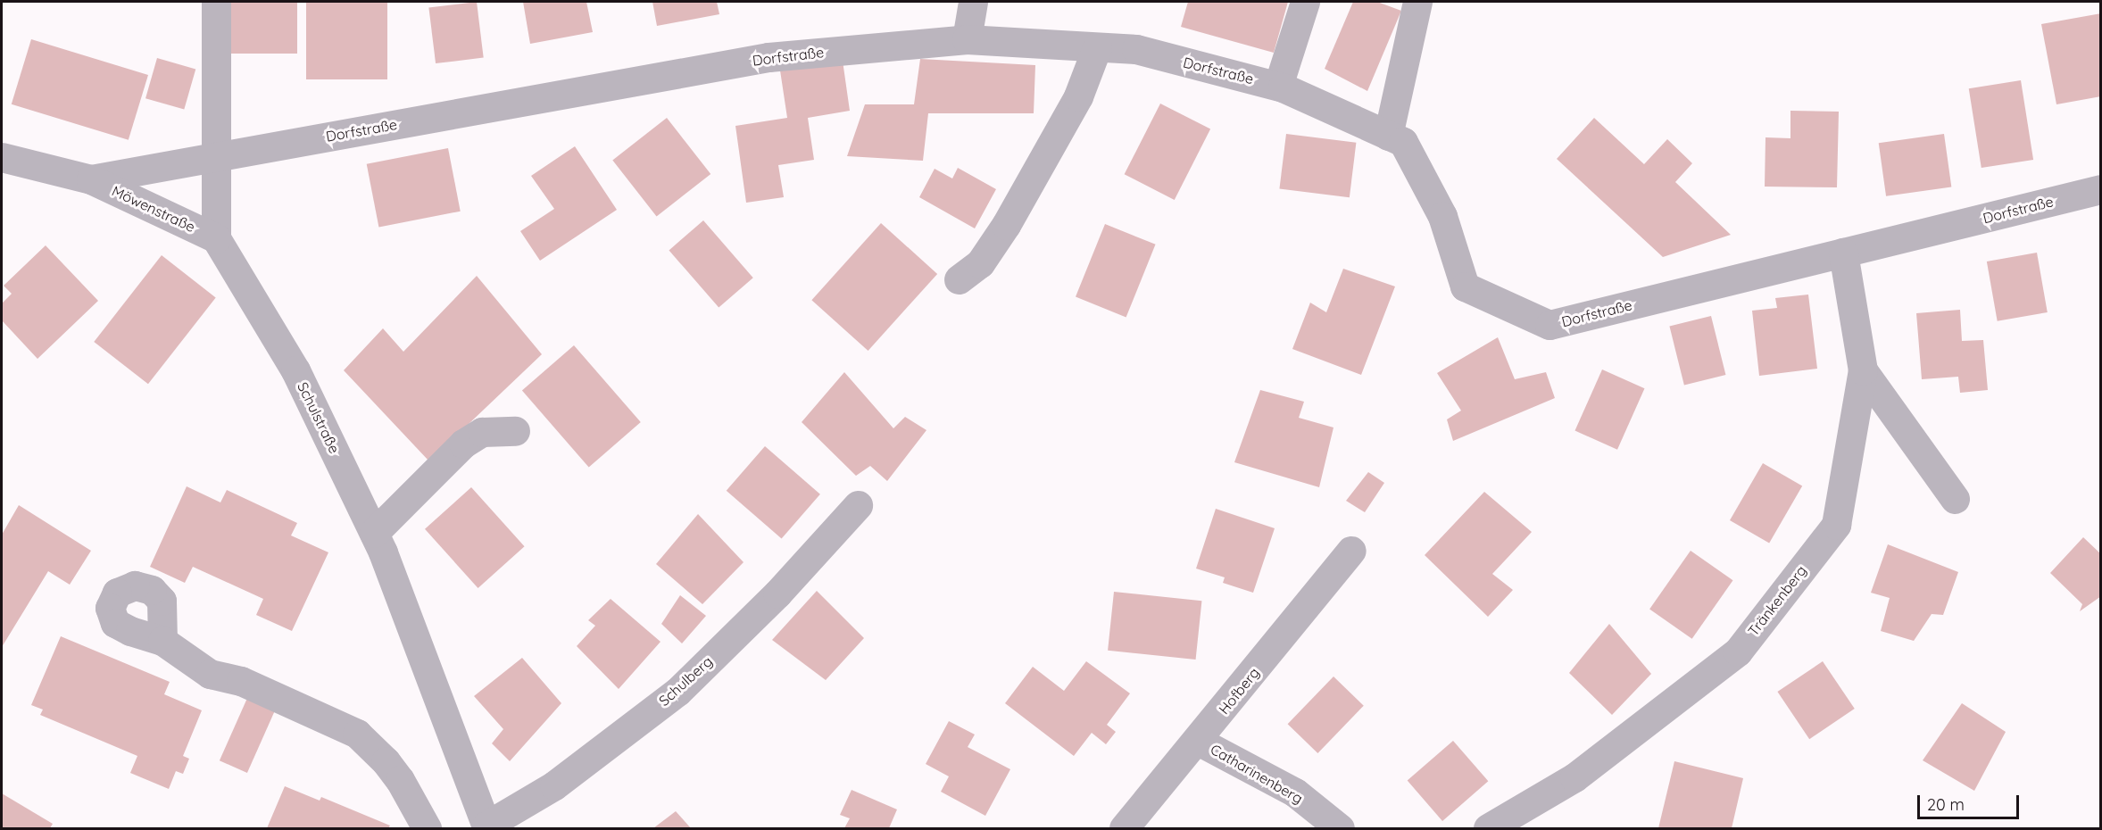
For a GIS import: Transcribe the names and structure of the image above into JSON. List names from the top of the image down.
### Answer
{
  "streets": {
    "street": [
      "Dorfstraße",
      "Möwenstraße",
      "Schulstraße",
      "Tränkenberg",
      "Schulberg",
      "Hofberg",
      "Catharinenberg"
    ]
  },
  "crossings": [
    ["Dorfstraße", "Möwenstraße"],
    ["Dorfstraße", "Schulstraße"],
    ["Dorfstraße", "Tränkenberg"],
    ["Möwenstraße", "Schulstraße"],
    ["Schulstraße", "Schulberg"],
    ["Hofberg", "Catharinenberg"]
  ],
  "scale_bar": "20 m"
}
